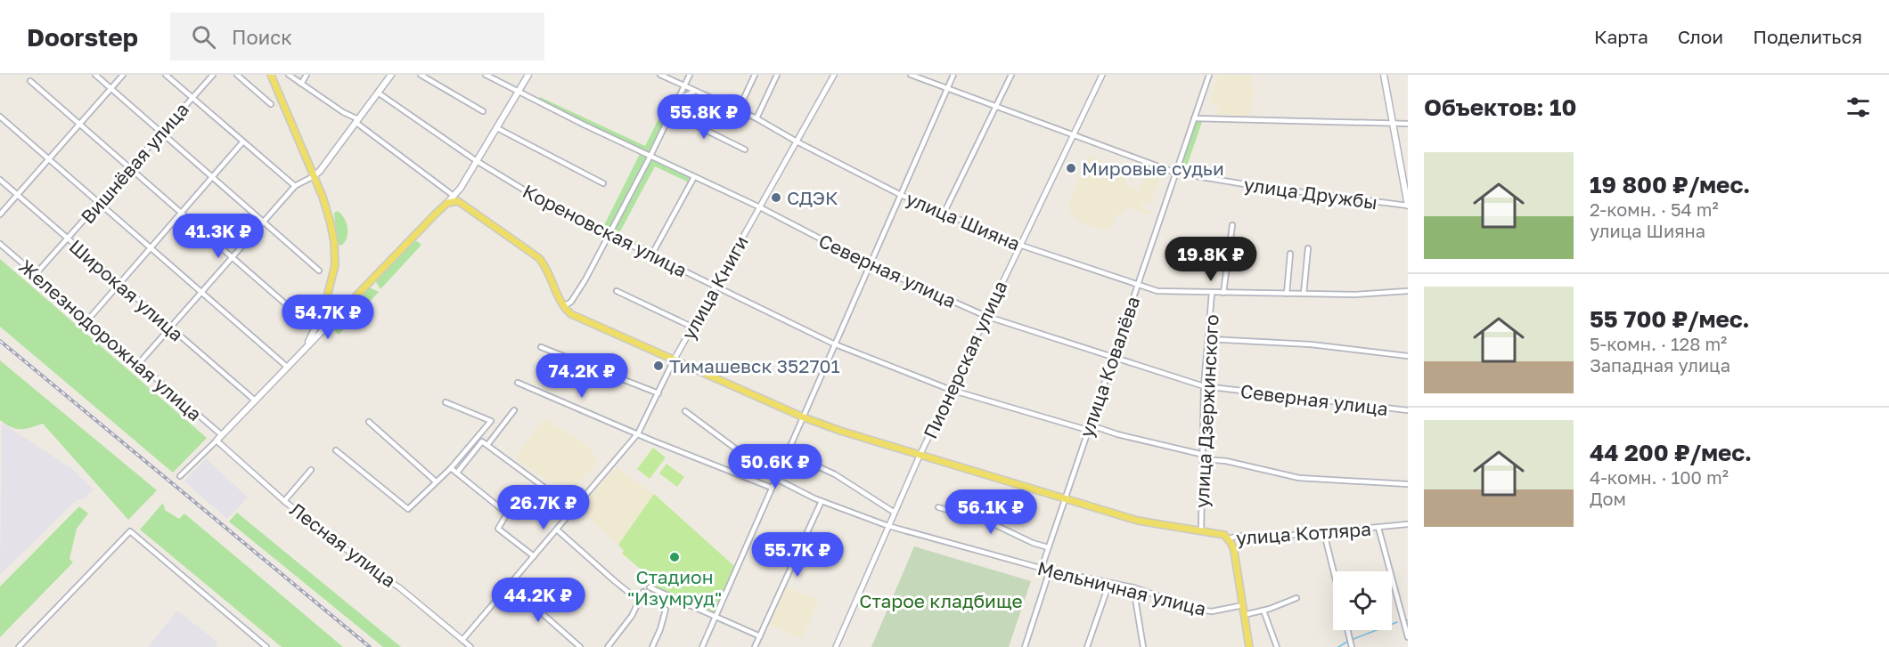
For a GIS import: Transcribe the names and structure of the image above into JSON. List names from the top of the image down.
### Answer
{
  "streets": {
    "main road": ["улица Котляра"],
    "street": [
      "Вишнёвая улица",
      "улица Дружбы",
      "улица Шияна",
      "Кореновская улица",
      "Северная улица",
      "улица Книги",
      "Широкая улица",
      "Железнодорожная улица",
      "Пионерская улица",
      "улица Ковалёва",
      "улица Дзержинского",
      "Лесная улица",
      "Мельничная улица"
    ]
  },
  "crossings": [
    ["Вишнёвая улица", "Широкая улица"],
    ["Вишнёвая улица", "Железнодорожная улица"],
    ["улица Дружбы", "Пионерская улица"],
    ["улица Дружбы", "улица Ковалёва"],
    ["улица Шияна", "улица Книги"],
    ["улица Шияна", "Пионерская улица"],
    ["улица Шияна", "улица Ковалёва"],
    ["улица Шияна", "улица Дзержинского"],
    ["Кореновская улица", "улица Книги"],
    ["Кореновская улица", "Пионерская улица"],
    ["Кореновская улица", "улица Ковалёва"],
    ["Кореновская улица", "улица Дзержинского"],
    ["Северная улица", "улица Книги"],
    ["Северная улица", "Пионерская улица"],
    ["Северная улица", "улица Ковалёва"],
    ["Северная улица", "улица Дзержинского"],
    ["улица Книги", "улица Котляра"],
    ["улица Книги", "Лесная улица"],
    ["Пионерская улица", "улица Котляра"],
    ["Пионерская улица", "Мельничная улица"],
    ["улица Ковалёва", "улица Котляра"],
    ["улица Ковалёва", "Мельничная улица"],
    ["улица Дзержинского", "улица Котляра"]
  ],
  "parks": ["Старое кладбище"],
  "places": [
    "Мировые судьи",
    "СДЭК",
    "Тимашевск 352701",
    "Стадион \"Изумруд\""
  ],
  "page": {
    "header": "Doorstep",
    "search": "Поиск",
    "nav": ["Карта", "Слои", "Поделиться"],
    "heading": "Объектов: 10",
    "price": [
      "55.8K ₽",
      "41.3K ₽",
      "19.8K ₽",
      "54.7K ₽",
      "74.2K ₽",
      "50.6K ₽",
      "26.7K ₽",
      "56.1K ₽",
      "55.7K ₽",
      "44.2K ₽"
    ],
    "list": [
      {
        "name": "19 800 ₽/мес.",
        "note": "2-комн. · 54 m² · улица Шияна"
      },
      {
        "name": "55 700 ₽/мес.",
        "note": "5-комн. · 128 m² · Западная улица"
      },
      {
        "name": "44 200 ₽/мес.",
        "note": "4-комн. · 100 m² · Дом"
      }
    ]
  }
}
